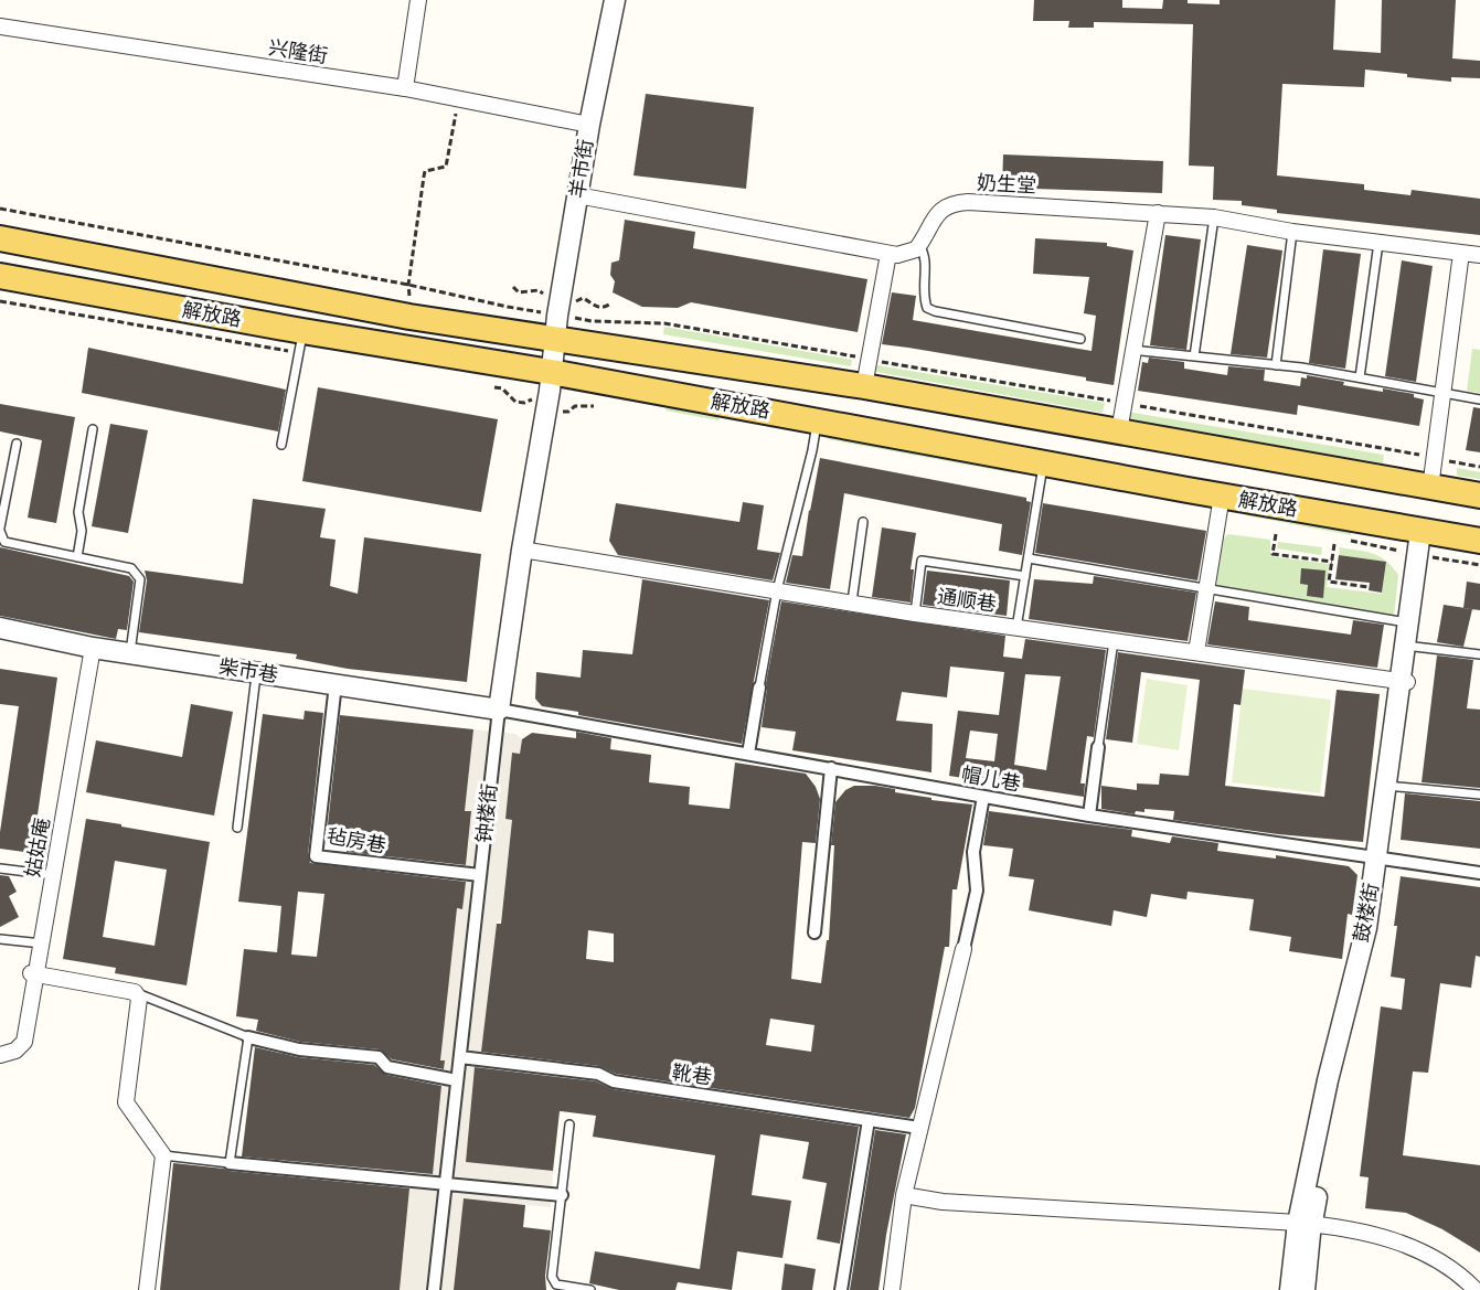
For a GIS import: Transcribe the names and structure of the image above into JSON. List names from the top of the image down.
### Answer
{
  "streets": {
    "main road": ["解放路"],
    "street": [
      "兴隆街",
      "羊市街",
      "奶生堂",
      "通顺巷",
      "柴市巷",
      "帽儿巷",
      "钟楼街",
      "毡房巷",
      "姑姑庵",
      "鼓楼街",
      "靴巷"
    ]
  },
  "crossings": [
    ["兴隆街", "羊市街"],
    ["羊市街", "解放路"],
    ["羊市街", "钟楼街"],
    ["解放路", "钟楼街"],
    ["解放路", "鼓楼街"],
    ["通顺巷", "钟楼街"],
    ["通顺巷", "鼓楼街"],
    ["柴市巷", "帽儿巷"],
    ["柴市巷", "钟楼街"],
    ["柴市巷", "毡房巷"],
    ["柴市巷", "姑姑庵"],
    ["帽儿巷", "钟楼街"],
    ["帽儿巷", "鼓楼街"],
    ["钟楼街", "毡房巷"],
    ["钟楼街", "靴巷"]
  ]
}
